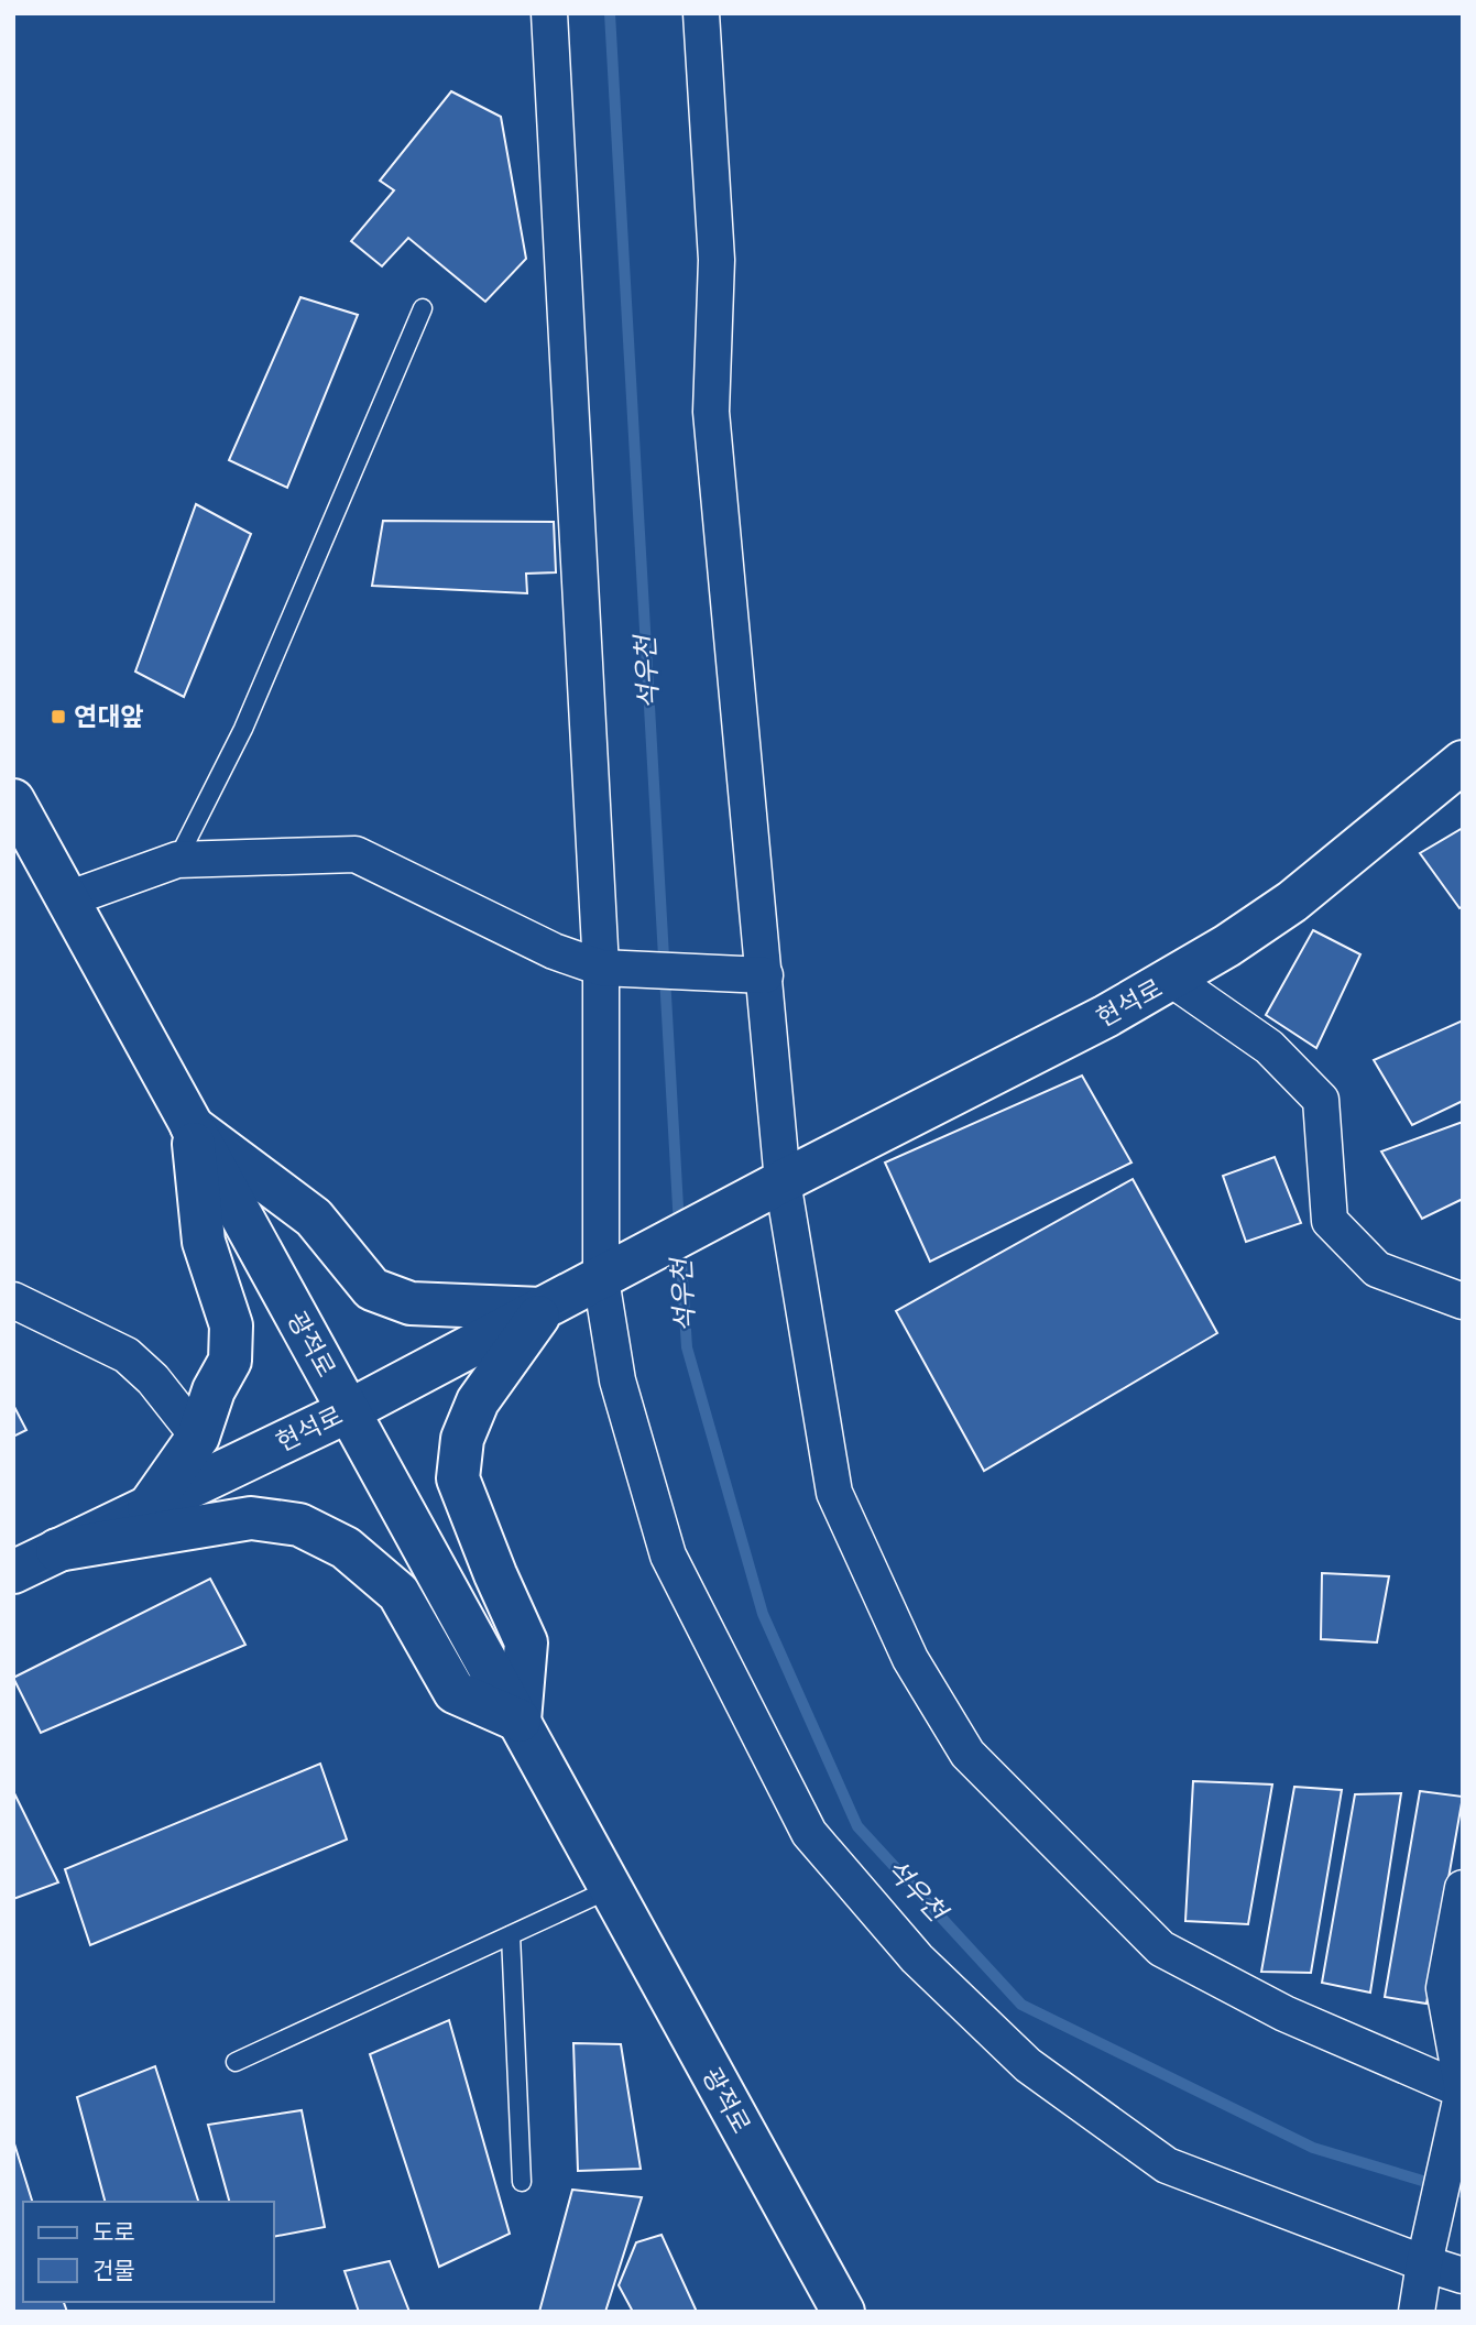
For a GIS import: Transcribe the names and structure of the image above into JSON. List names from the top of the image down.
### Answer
{
  "streets": {
    "main road": ["현석로", "광적로"]
  },
  "crossings": [
    ["현석로", "광적로"]
  ],
  "water": ["석우천"],
  "places": {
    "transit": ["연대앞"]
  },
  "legend": ["도로", "건물"]
}
